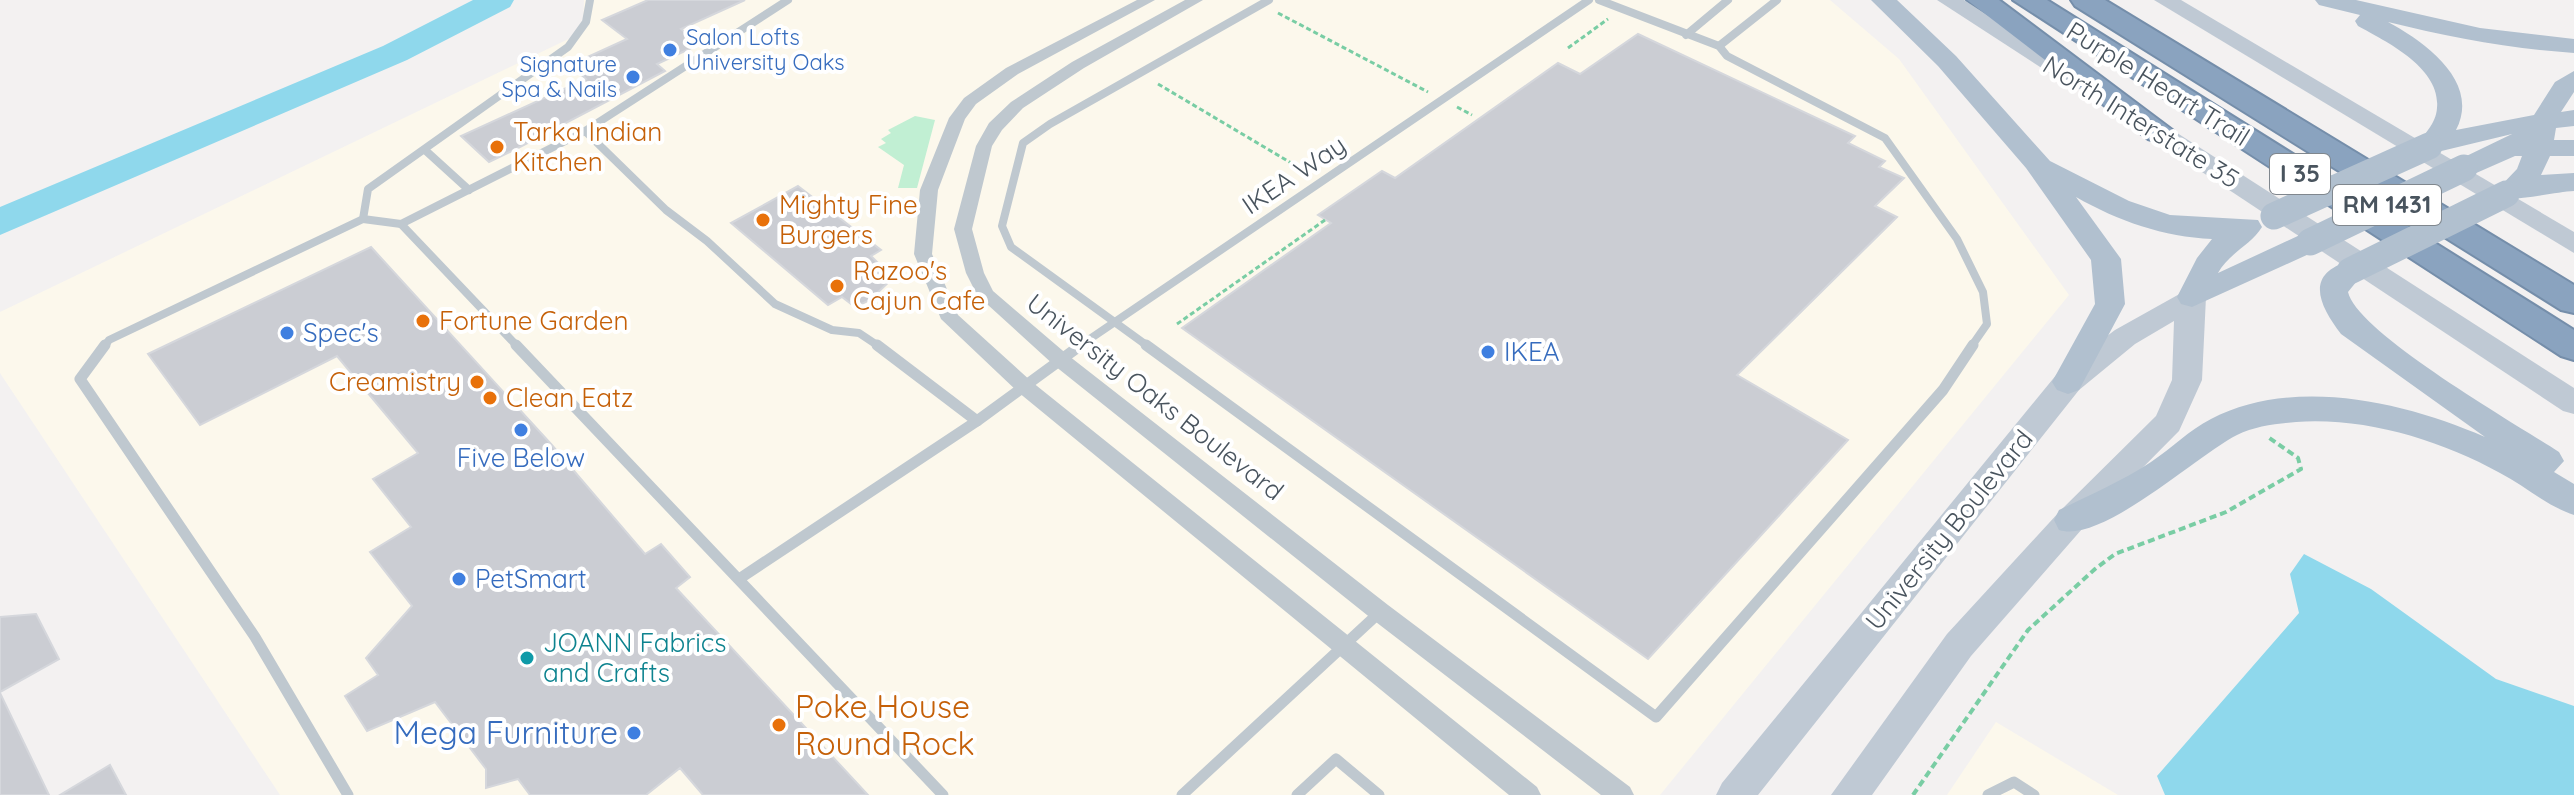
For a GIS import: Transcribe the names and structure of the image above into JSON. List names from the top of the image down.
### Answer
{
  "streets": {
    "highway": ["Purple Heart Trail", "I 35"],
    "main road": ["North Interstate 35", "RM 1431", "University Boulevard"],
    "street": ["University Oaks Boulevard"],
    "lane": ["IKEA Way"]
  },
  "crossings": [
    ["IKEA Way", "University Oaks Boulevard"],
    ["RM 1431", "University Boulevard"]
  ],
  "places": [
    "Salon Lofts University Oaks",
    "Signature Spa & Nails",
    "Tarka Indian Kitchen",
    "Mighty Fine Burgers",
    "Razoo's Cajun Cafe",
    "Fortune Garden",
    "Spec's",
    "IKEA",
    "Creamistry",
    "Clean Eatz",
    "Five Below",
    "PetSmart",
    "JOANN Fabrics and Crafts",
    "Poke House Round Rock",
    "Mega Furniture"
  ]
}
